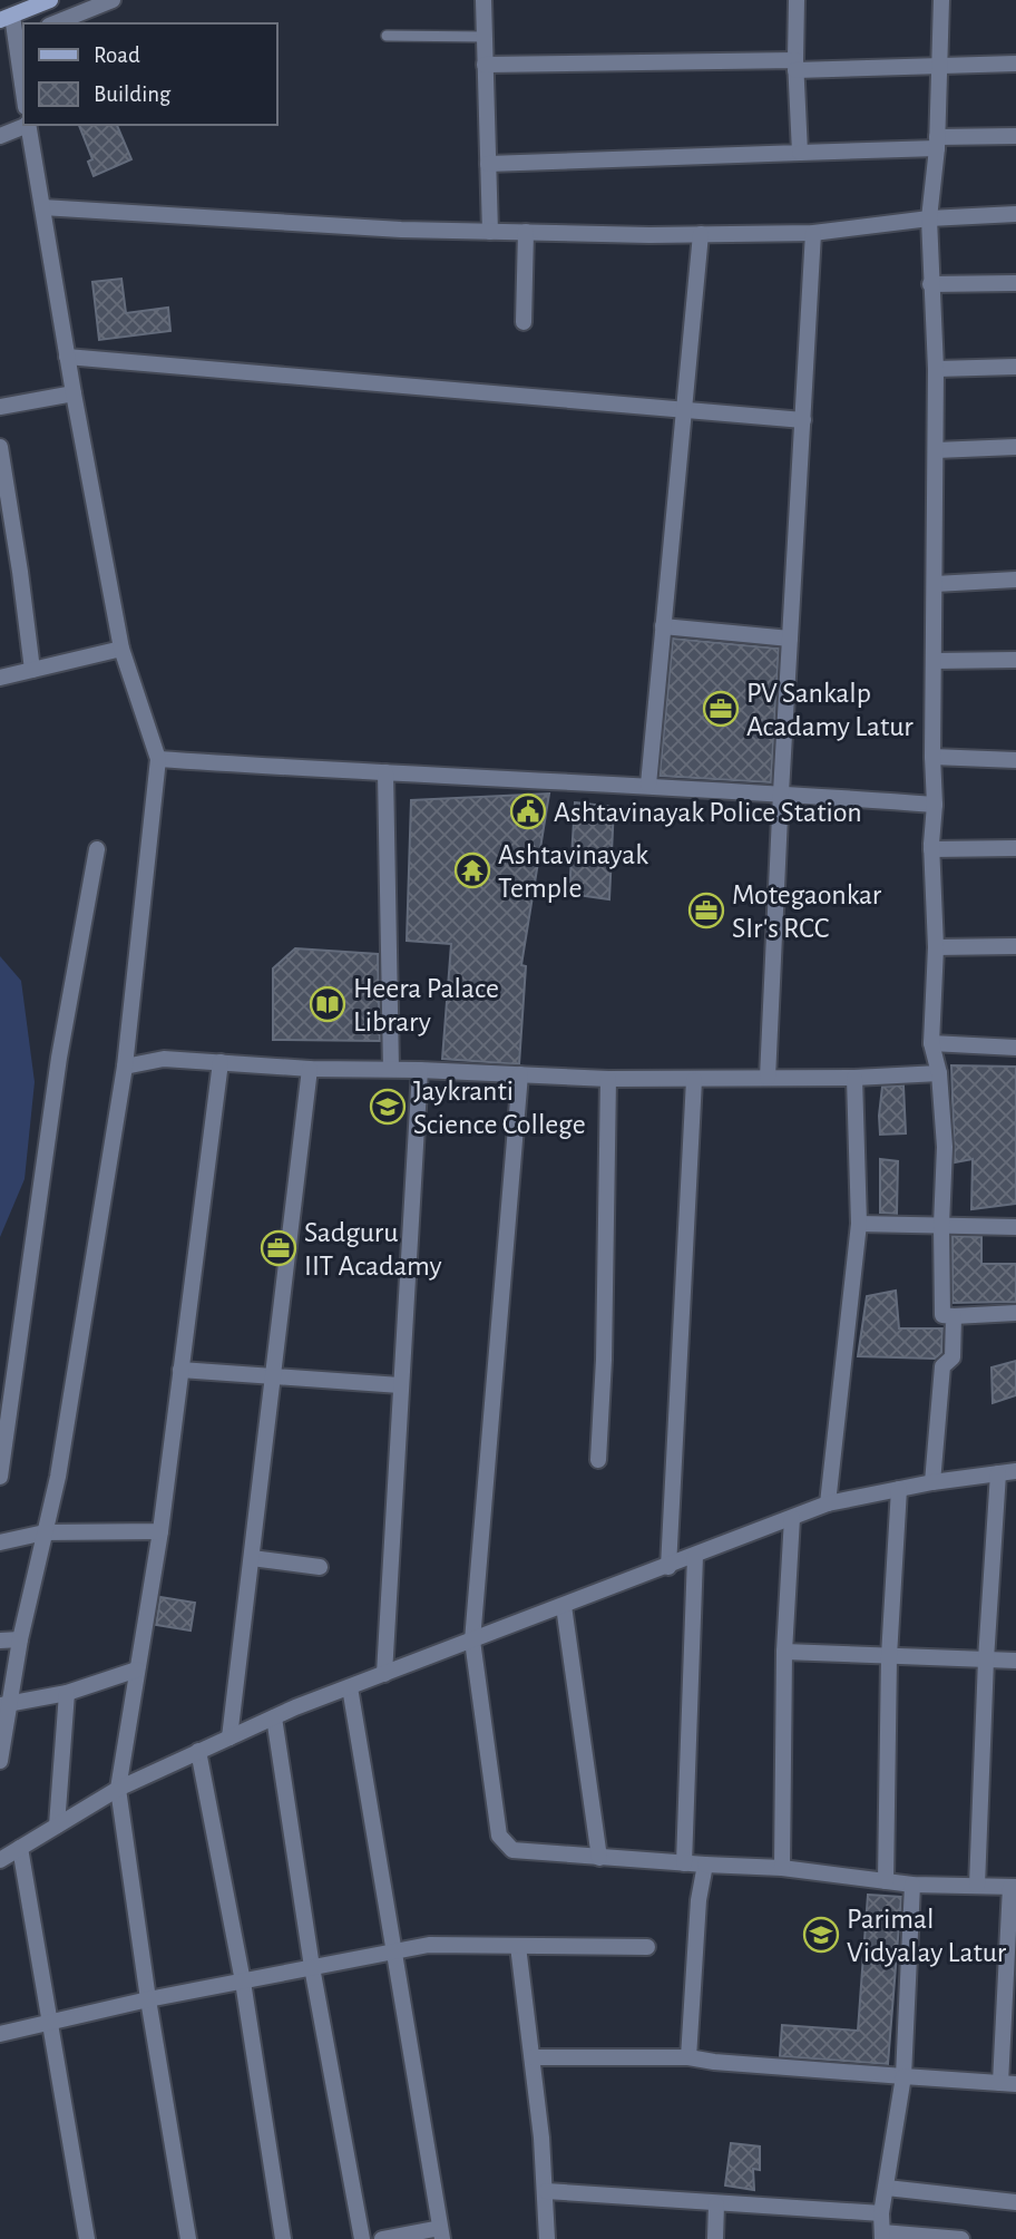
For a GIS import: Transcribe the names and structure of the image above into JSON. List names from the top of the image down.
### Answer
{
  "places": {
    "office": ["PV Sankalp Acadamy Latur", "Motegaonkar SIr's RCC", "Sadguru IIT Acadamy"],
    "public building": ["Ashtavinayak Police Station"],
    "temple": ["Ashtavinayak Temple"],
    "library": ["Heera Palace Library"],
    "school or university": ["Jaykranti Science College", "Parimal Vidyalay Latur"]
  },
  "legend": ["Road", "Building"]
}
